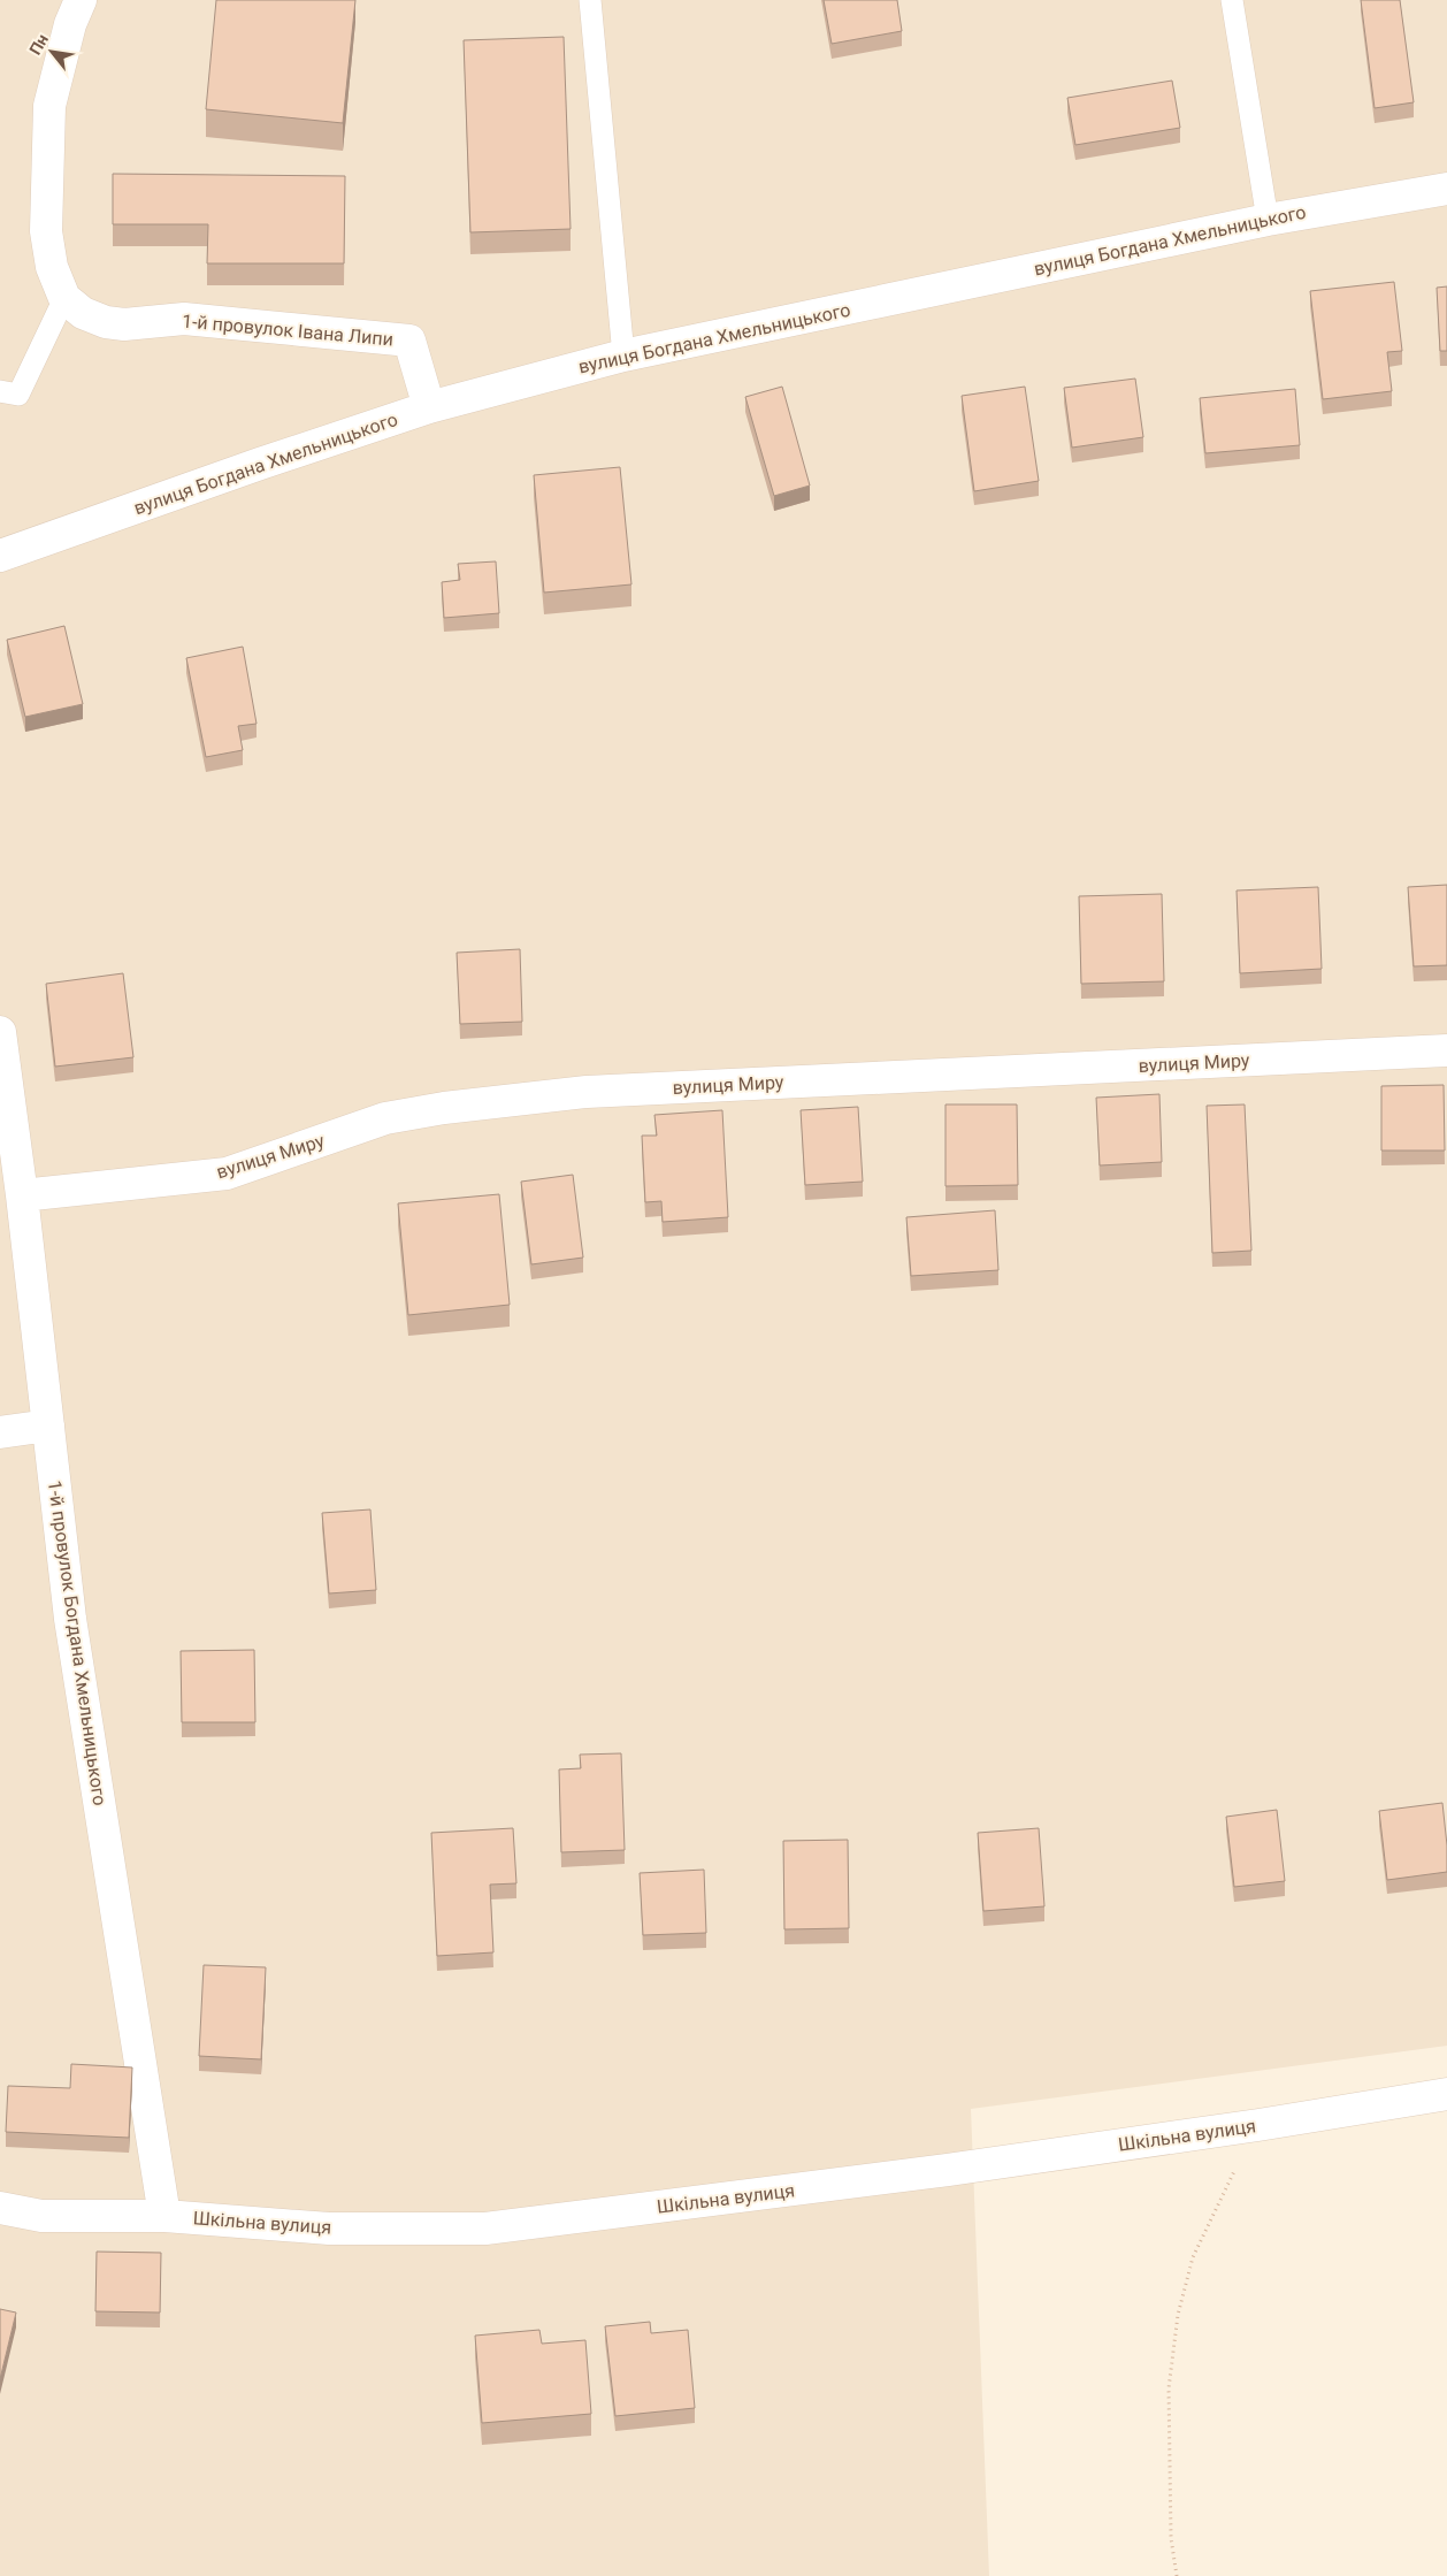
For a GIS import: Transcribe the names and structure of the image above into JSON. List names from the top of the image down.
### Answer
{
  "streets": {
    "street": [
      "вулиця Богдана Хмельницького",
      "1-й провулок Івана Липи",
      "вулиця Миру",
      "1-й провулок Богдана Хмельницького",
      "Шкільна вулиця"
    ]
  },
  "crossings": [
    ["вулиця Богдана Хмельницького", "1-й провулок Івана Липи"],
    ["вулиця Миру", "1-й провулок Богдана Хмельницького"],
    ["1-й провулок Богдана Хмельницького", "Шкільна вулиця"]
  ],
  "north": "top left"
}
